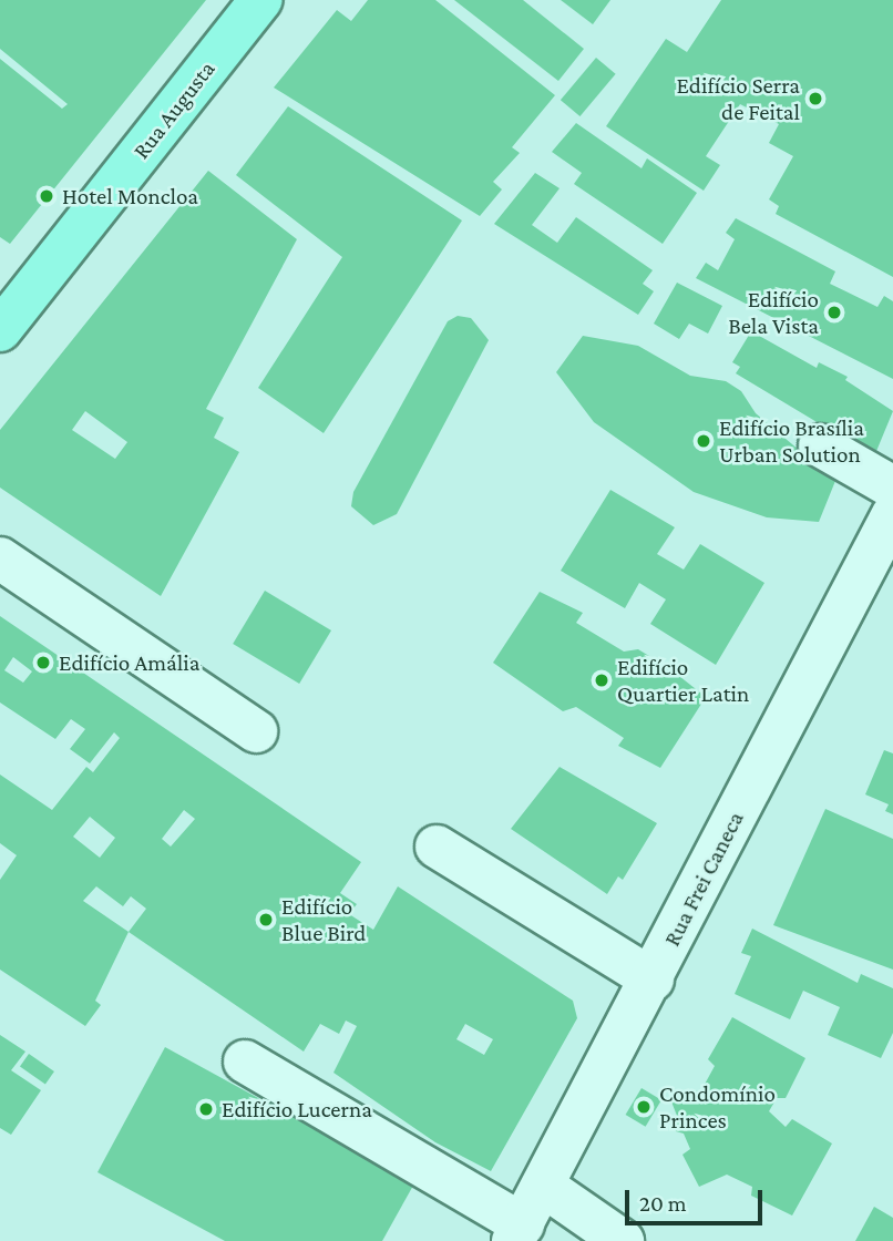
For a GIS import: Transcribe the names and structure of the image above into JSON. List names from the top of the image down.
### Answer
{
  "streets": {
    "main road": ["Rua Augusta"],
    "street": ["Rua Frei Caneca"]
  },
  "places": [
    "Edifício Serra de Feital",
    "Hotel Moncloa",
    "Edifício Bela Vista",
    "Edifício Brasília Urban Solution",
    "Edifício Amália",
    "Edifício Quartier Latin",
    "Edifício Blue Bird",
    "Condomínio Princes",
    "Edifício Lucerna"
  ],
  "scale_bar": "20 m"
}
